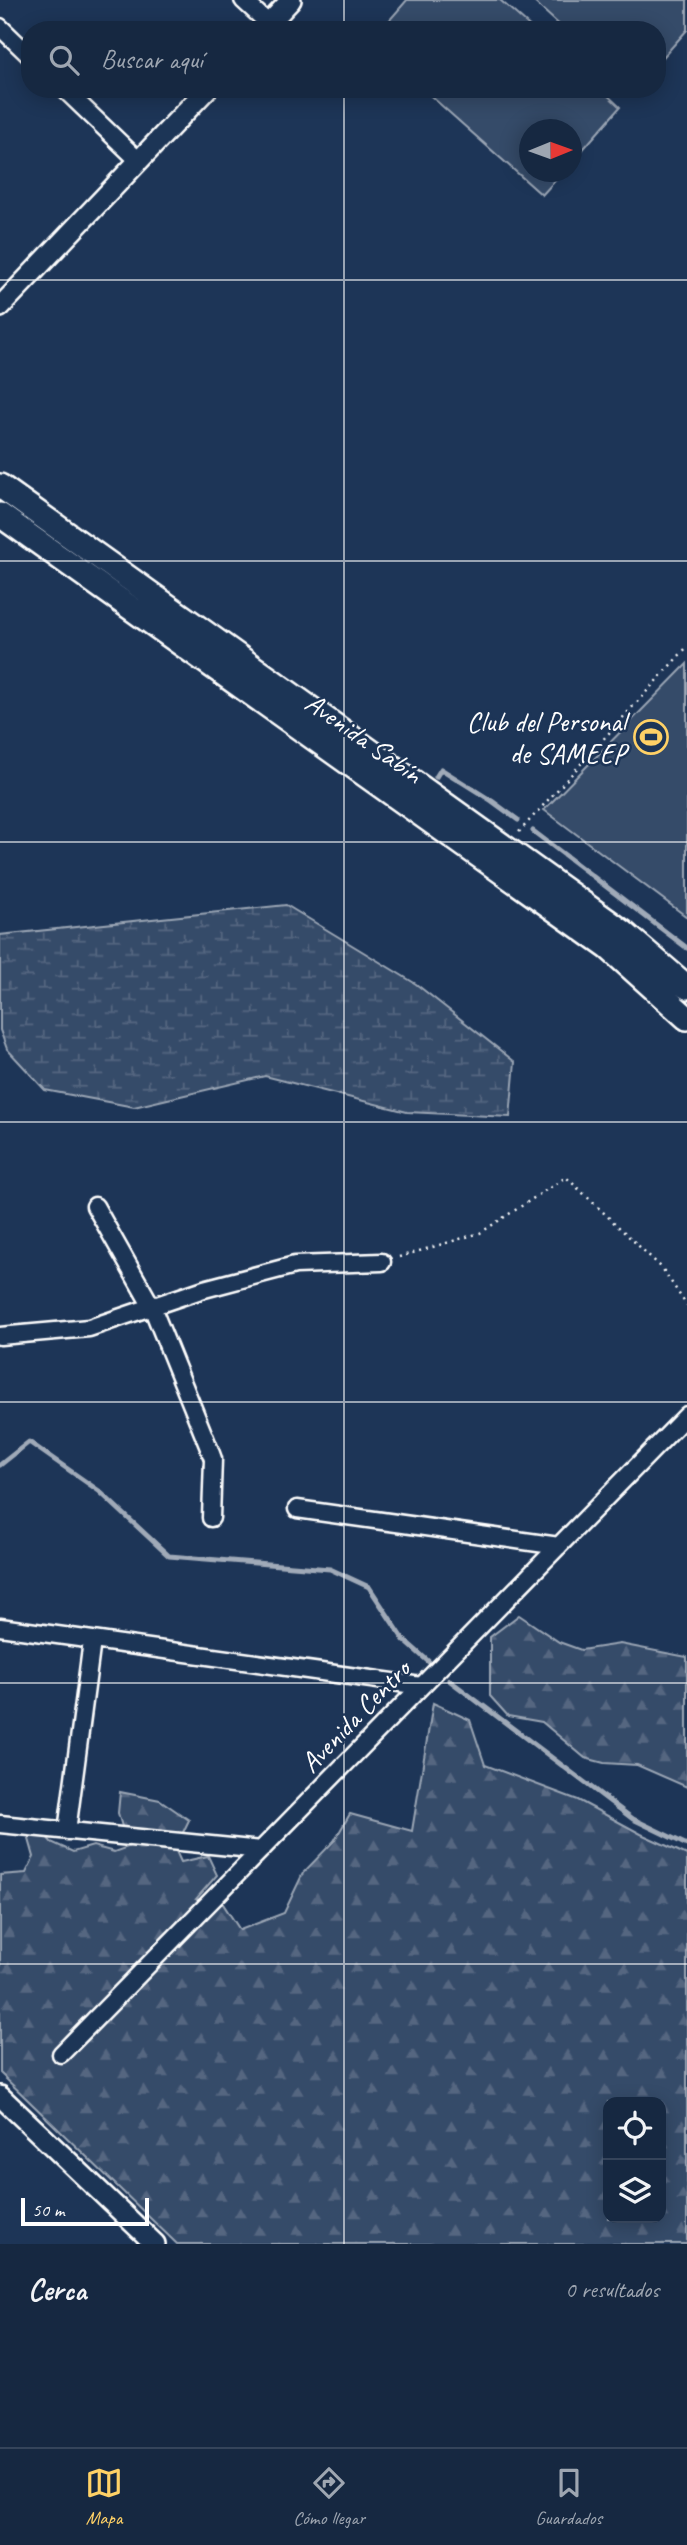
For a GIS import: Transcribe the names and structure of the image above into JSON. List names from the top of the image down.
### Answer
{
  "streets": {
    "main road": ["Avenida Sabín"],
    "street": ["Avenida Centro"]
  },
  "places": {
    "sports": ["Club del Personal de SAMEEP"]
  },
  "scale_bar": "50 m",
  "north": "right",
  "page": {
    "search": "Buscar aquí",
    "scale": "50 m",
    "heading": ["Cerca", "0 resultados"],
    "nav": ["Mapa", "Cómo llegar", "Guardados"]
  }
}
